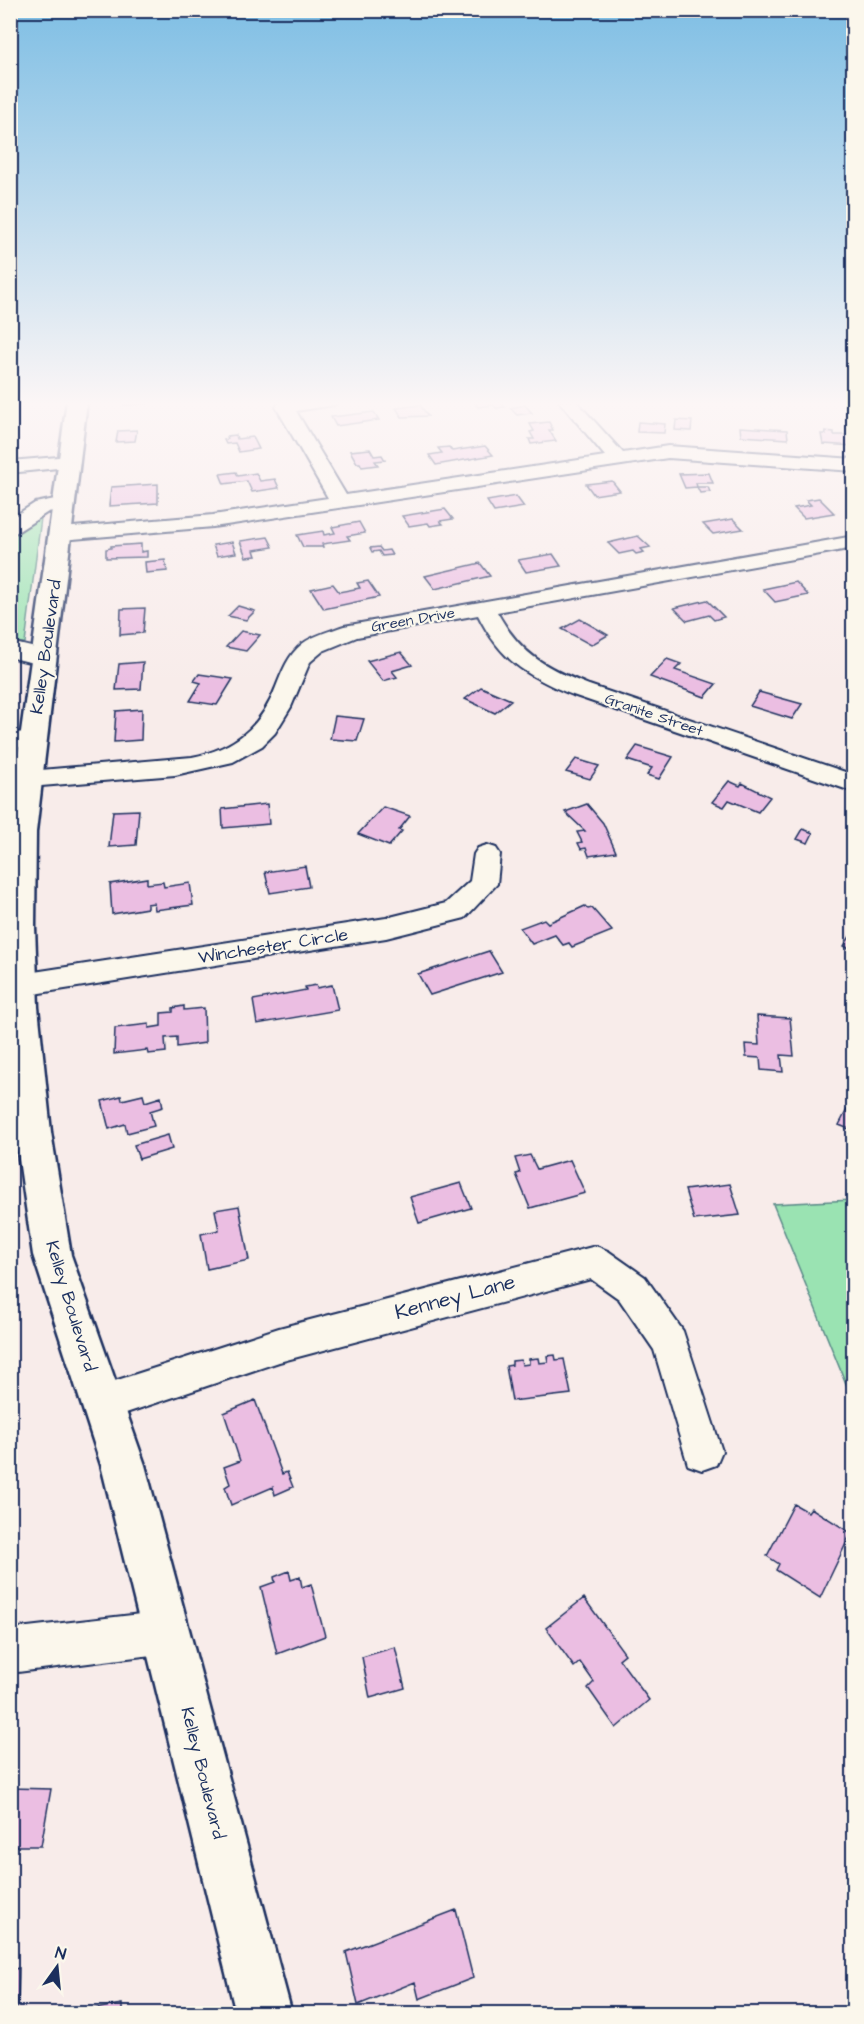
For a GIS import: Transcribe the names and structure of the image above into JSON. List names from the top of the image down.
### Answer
{
  "streets": {
    "main road": ["Kelley Boulevard"],
    "street": [
      "Green Drive",
      "Granite Street",
      "Winchester Circle",
      "Kenney Lane"
    ]
  },
  "crossings": [
    ["Green Drive", "Kelley Boulevard"],
    ["Green Drive", "Granite Street"],
    ["Kelley Boulevard", "Winchester Circle"],
    ["Kelley Boulevard", "Kenney Lane"]
  ],
  "north": "top"
}
